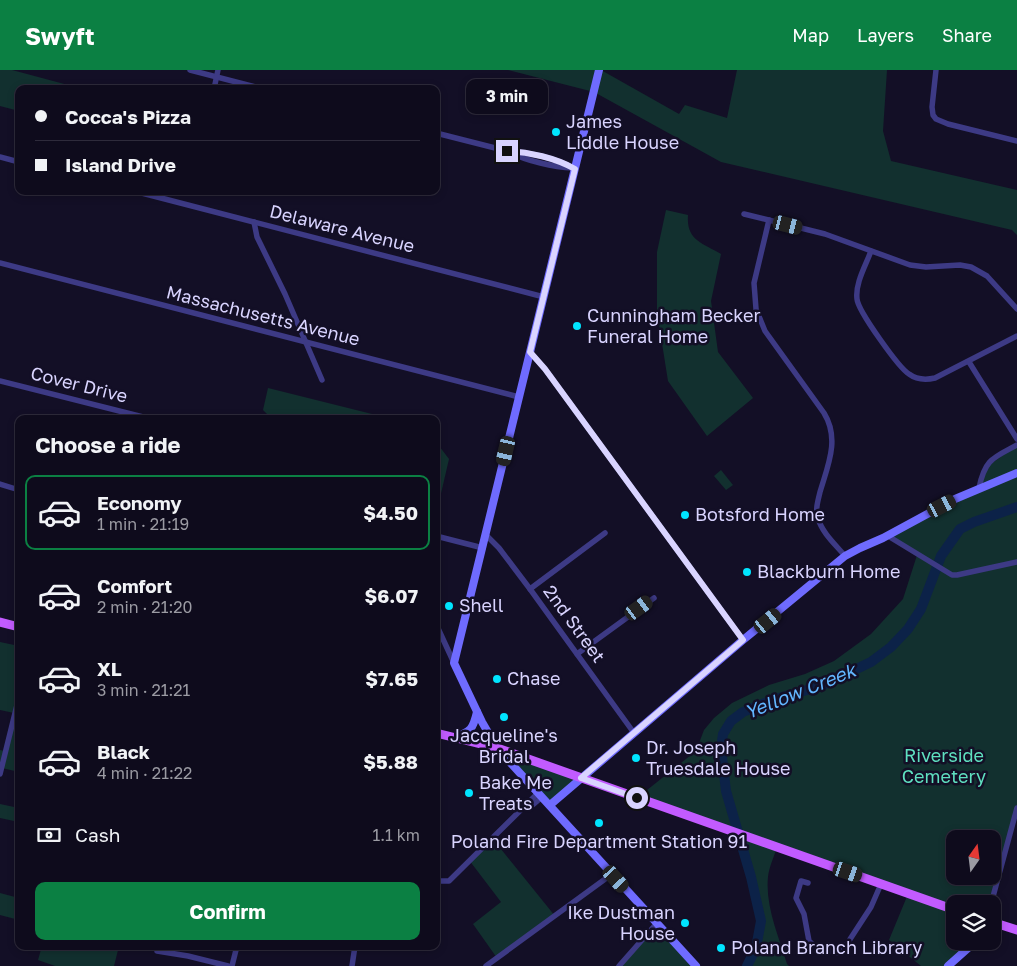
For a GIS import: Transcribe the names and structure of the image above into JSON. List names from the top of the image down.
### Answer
{
  "streets": {
    "street": [
      "Delaware Avenue",
      "Massachusetts Avenue",
      "Cover Drive",
      "2nd Street"
    ]
  },
  "water": ["Yellow Creek"],
  "parks": ["Riverside Cemetery"],
  "places": [
    "James Liddle House",
    "Cunningham Becker Funeral Home",
    "Botsford Home",
    "Blackburn Home",
    "Shell",
    "Chase",
    "Jacqueline's Bridal",
    "Dr. Joseph Truesdale House",
    "Bake Me Treats",
    "Poland Fire Department Station 91",
    "Ike Dustman House",
    "Poland Branch Library"
  ],
  "north": "top",
  "page": {
    "header": "Swyft",
    "nav": ["Map", "Layers", "Share"],
    "bubble": "3 min",
    "banner": ["Cocca's Pizza", "Island Drive"],
    "heading": "Choose a ride",
    "list": [
      {
        "name": "Economy",
        "note": "1 min · 21:19",
        "value": "$4.50"
      },
      {
        "name": "Comfort",
        "note": "2 min · 21:20",
        "value": "$6.07"
      },
      {
        "name": "XL",
        "note": "3 min · 21:21",
        "value": "$7.65"
      },
      {
        "name": "Black",
        "note": "4 min · 21:22",
        "value": "$5.88"
      }
    ],
    "pay": ["Cash", "1.1 km"],
    "buttons": "Confirm"
  }
}
